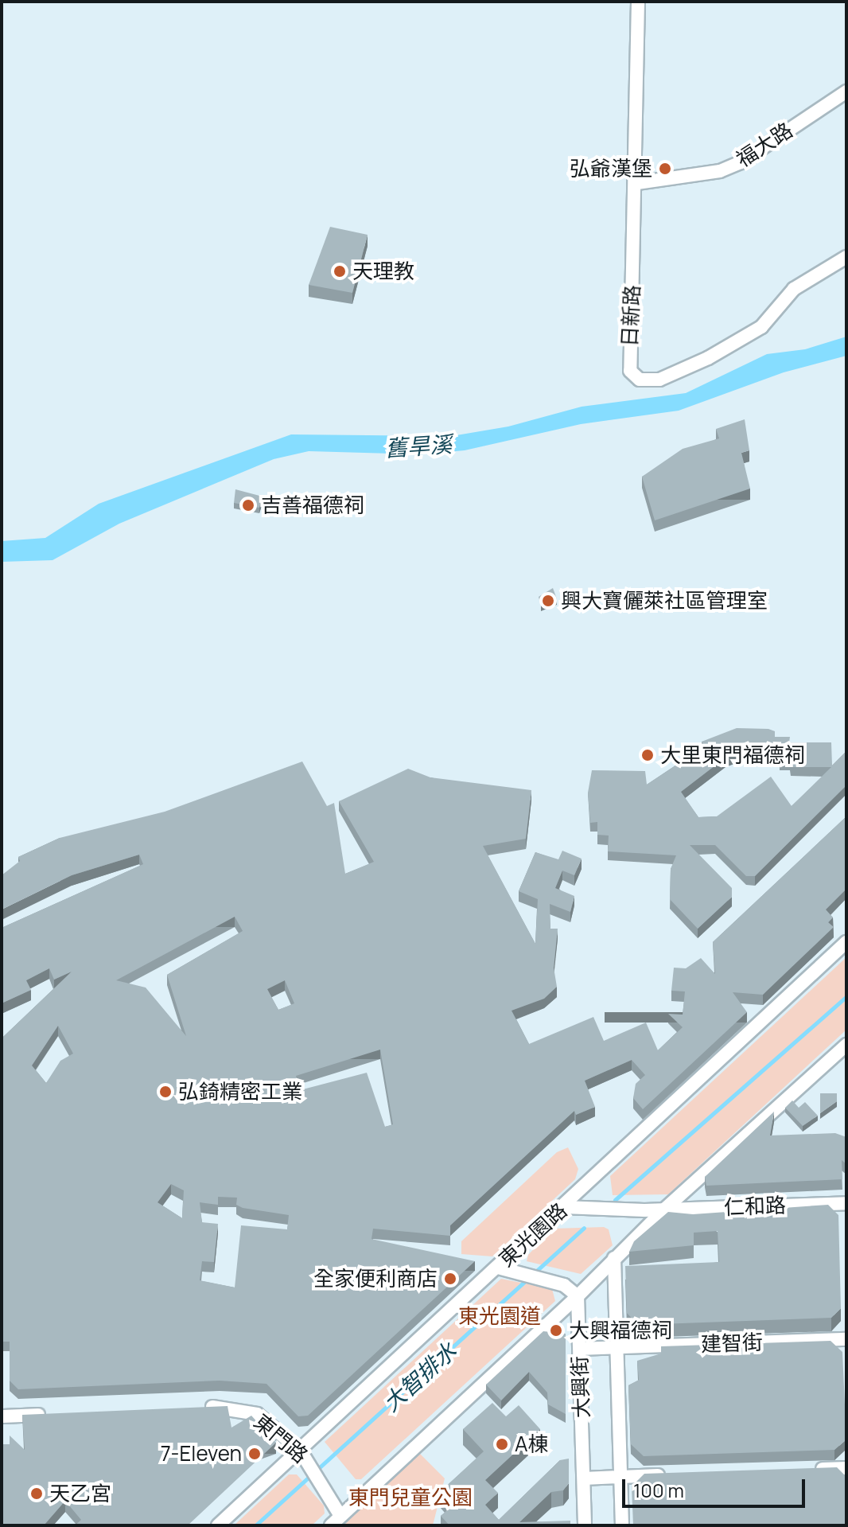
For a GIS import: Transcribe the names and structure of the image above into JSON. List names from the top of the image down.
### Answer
{
  "streets": {
    "street": [
      "福大路",
      "日新路",
      "仁和路",
      "東光園路",
      "建智街",
      "大興街",
      "東門路"
    ]
  },
  "crossings": [
    ["福大路", "日新路"],
    ["仁和路", "東光園路"],
    ["東光園路", "東門路"],
    ["建智街", "大興街"]
  ],
  "water": ["舊旱溪", "大智排水"],
  "parks": ["東光園道", "東門兒童公園"],
  "places": [
    "弘爺漢堡",
    "天理教",
    "吉善福德祠",
    "興大寶儷萊社區管理室",
    "大里東門福德祠",
    "弘錡精密工業",
    "全家便利商店",
    "大興福德祠",
    "A棟",
    "7-Eleven",
    "天乙宮"
  ],
  "scale_bar": "100 m"
}
